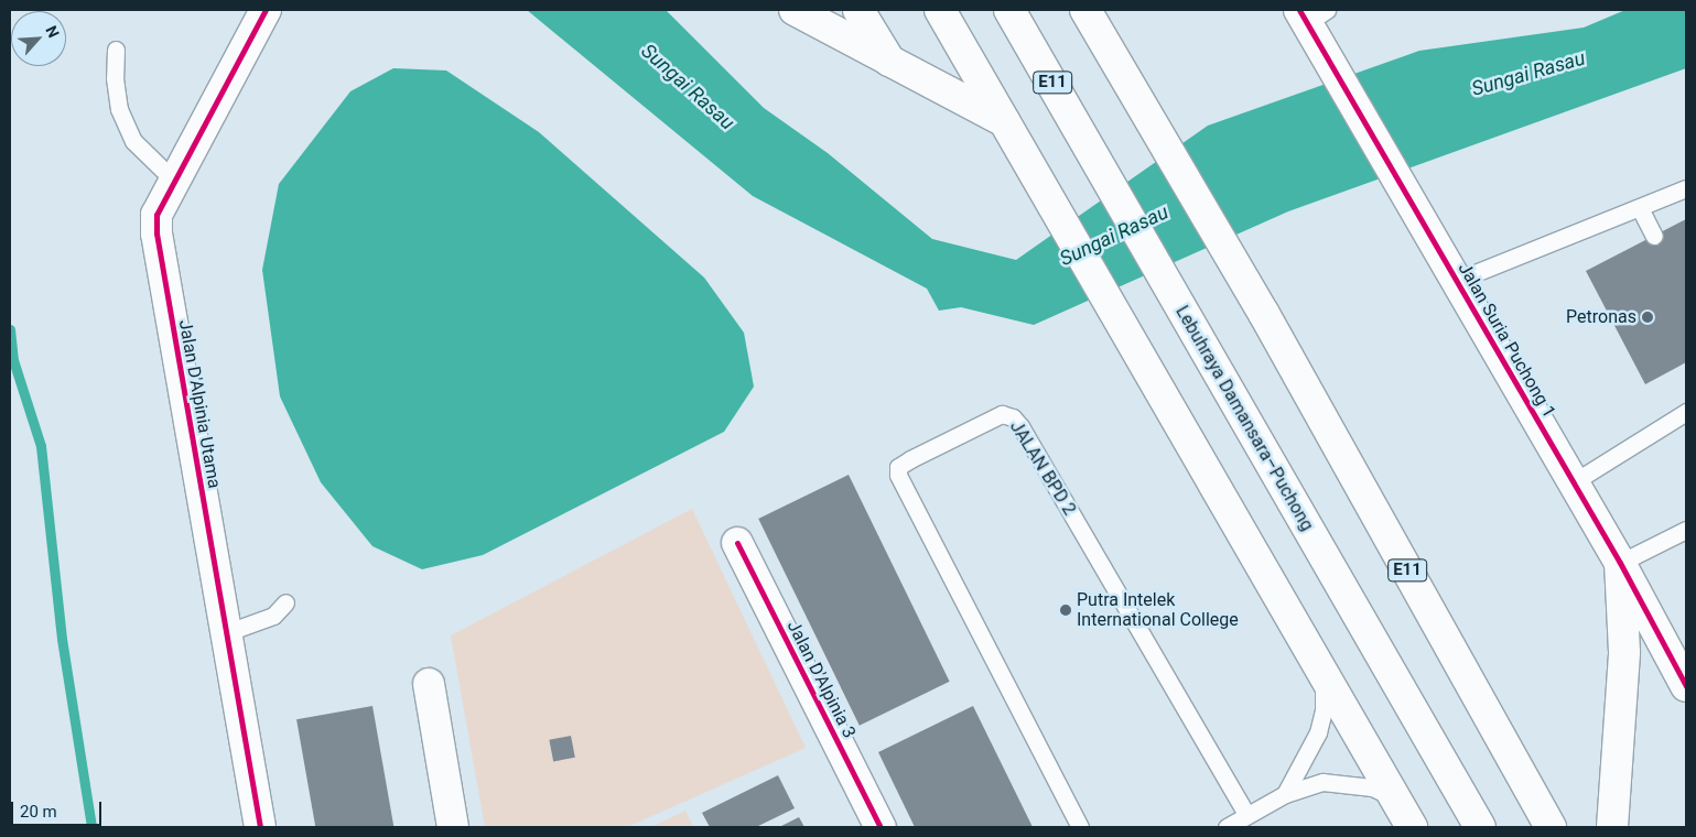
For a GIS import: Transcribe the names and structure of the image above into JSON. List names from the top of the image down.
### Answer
{
  "streets": {
    "main road": [
      "E11",
      "Jalan Suria Puchong 1",
      "Jalan D'Alpinia Utama",
      "Lebuhraya Damansara–Puchong",
      "Jalan D'Alpinia 3"
    ],
    "lane": ["JALAN BPD 2"]
  },
  "water": ["Sungai Rasau"],
  "places": ["Petronas", "Putra Intelek International College"],
  "scale_bar": "20 m",
  "north": "top right"
}
